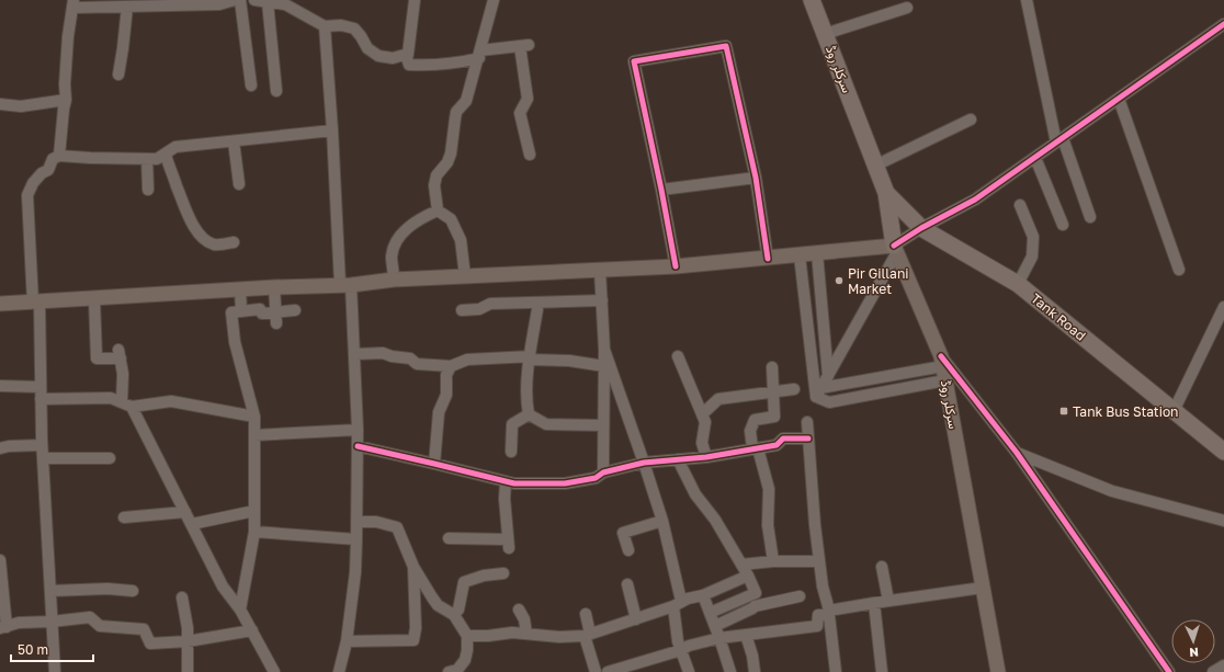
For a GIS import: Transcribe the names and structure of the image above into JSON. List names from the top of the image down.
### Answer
{
  "streets": {
    "highway": ["سرکلر روڈ", "Tank Road"]
  },
  "crossings": [
    ["سرکلر روڈ", "Tank Road"]
  ],
  "places": {
    "other": ["Pir Gillani Market"],
    "transit": ["Tank Bus Station"]
  },
  "scale_bar": "50 m",
  "north": "bottom"
}
